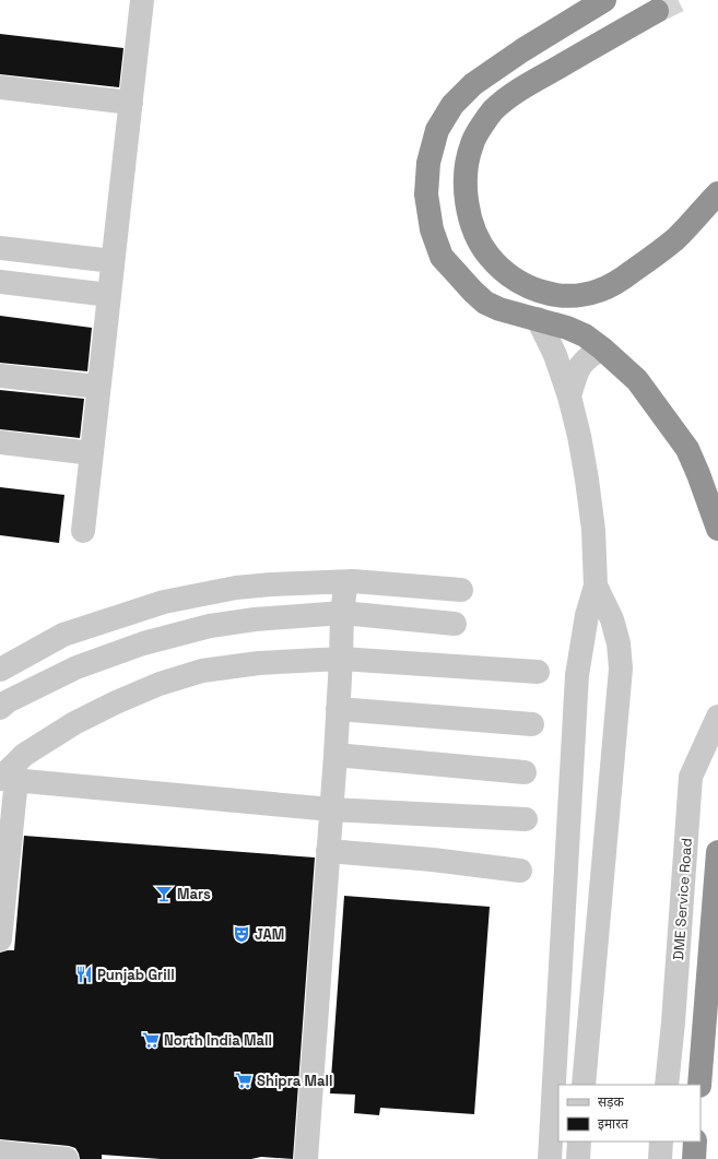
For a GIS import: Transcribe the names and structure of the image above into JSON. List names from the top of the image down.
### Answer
{
  "streets": {
    "street": ["DME Service Road"]
  },
  "places": {
    "bar": ["Mars"],
    "theatre": ["JAM"],
    "restaurant": ["Punjab Grill"],
    "supermarket": ["North India Mall", "Shipra Mall"]
  },
  "legend": ["सड़क", "इमारत"]
}
